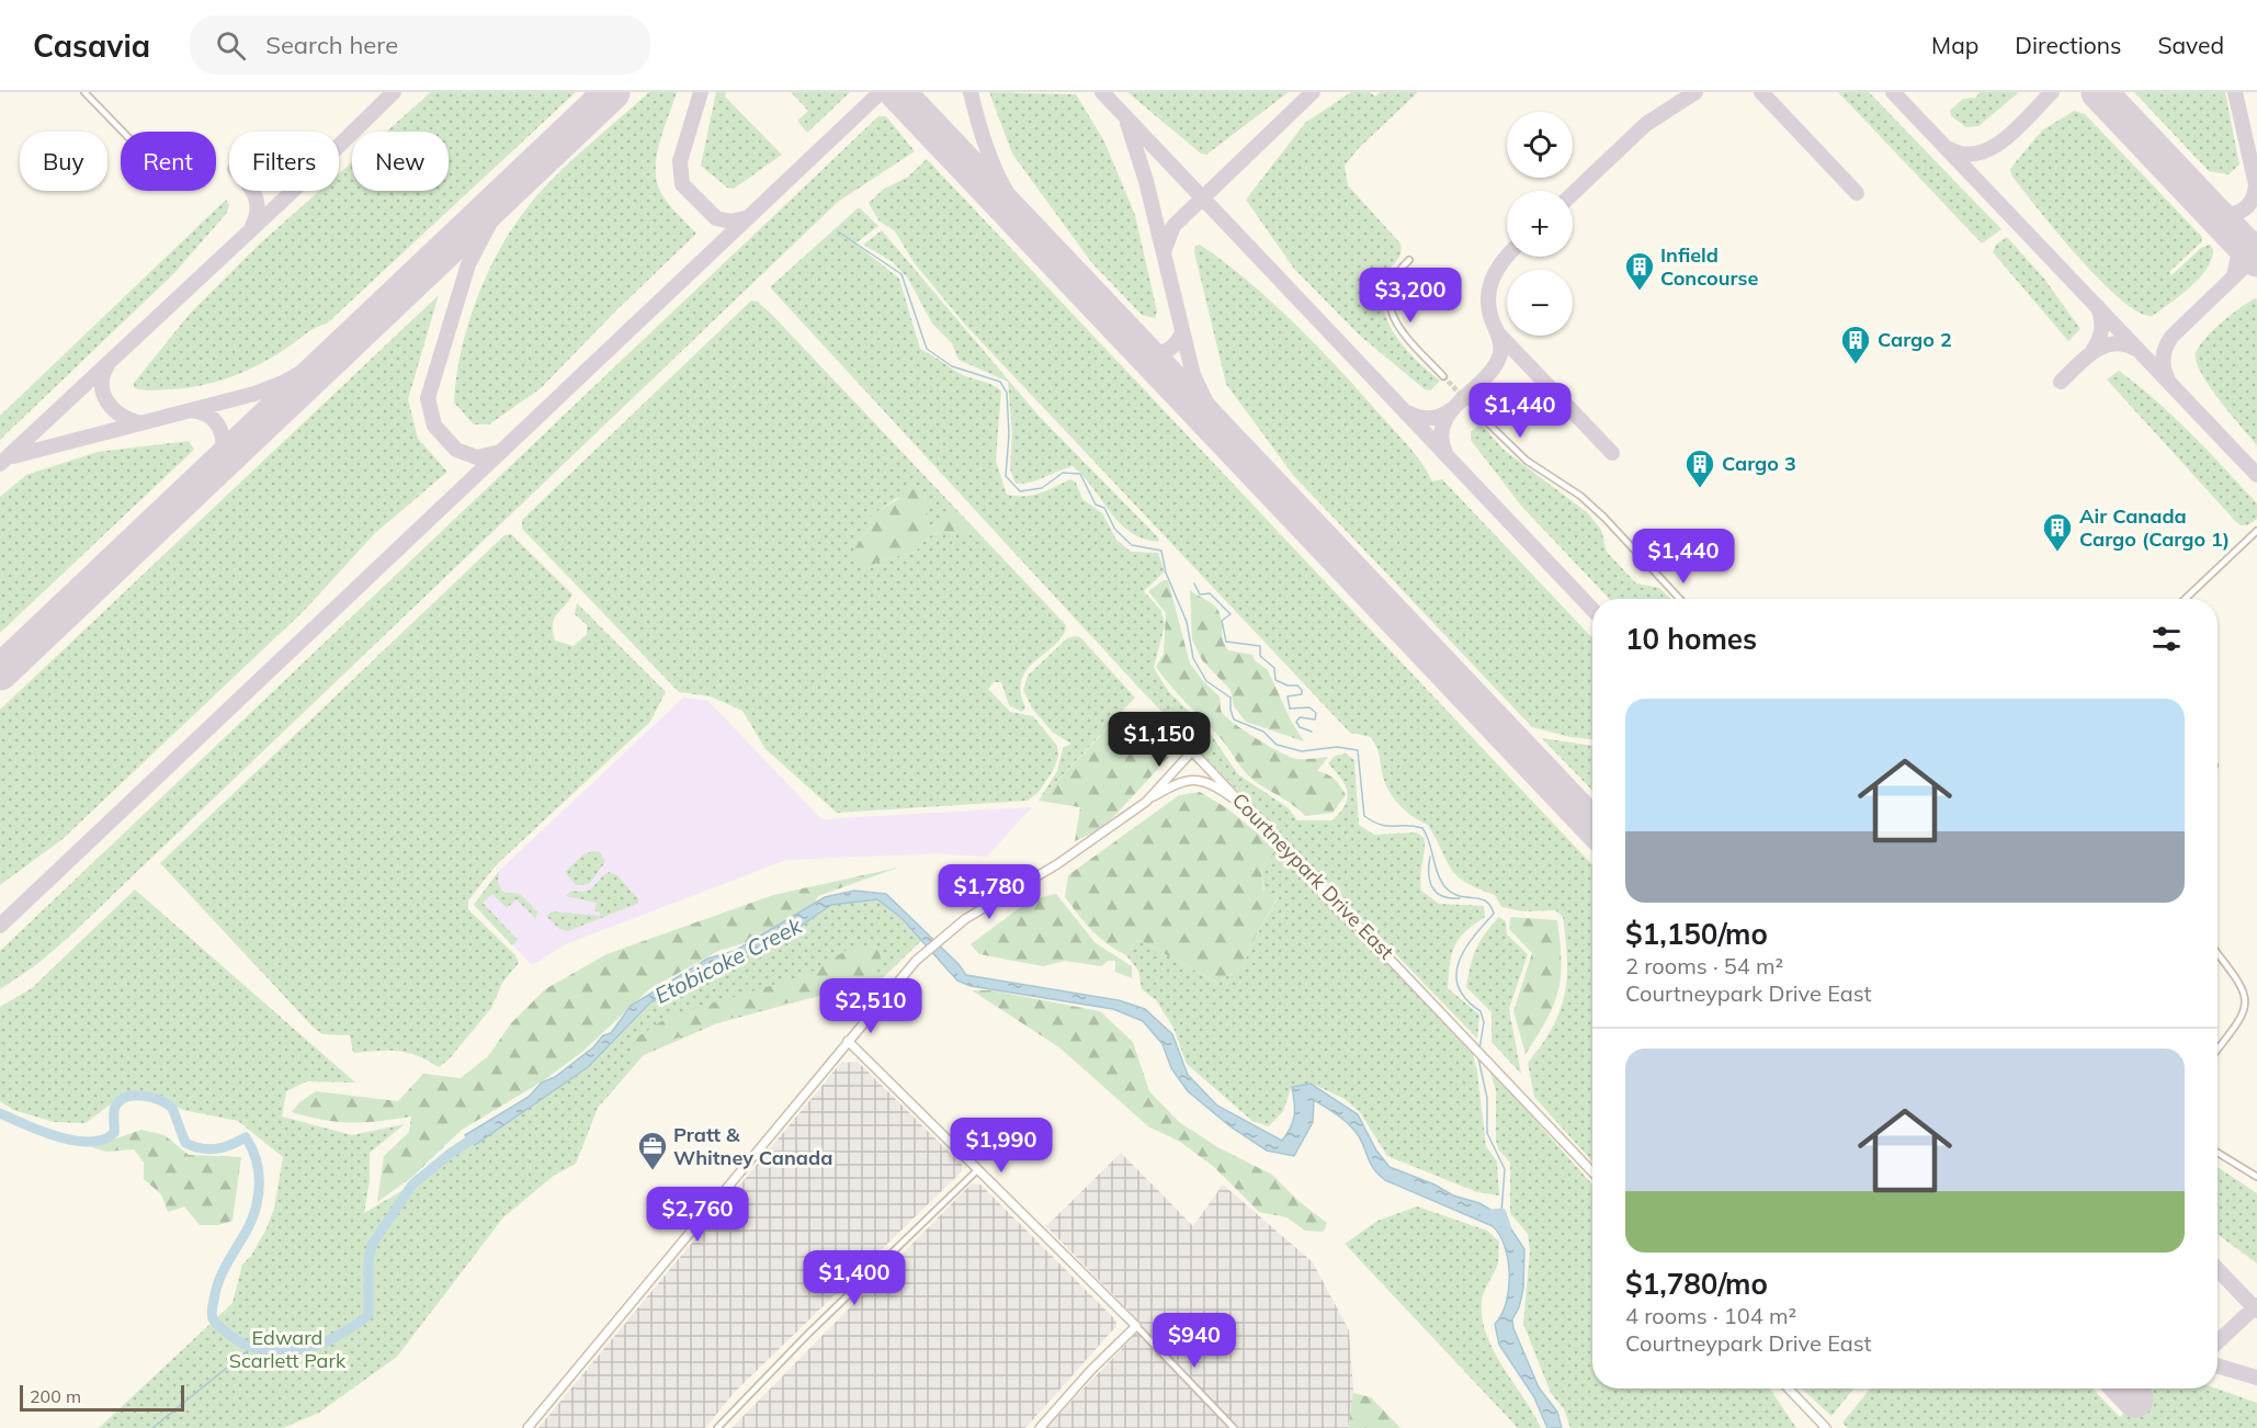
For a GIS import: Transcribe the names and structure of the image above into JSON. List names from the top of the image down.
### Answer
{
  "streets": {
    "street": ["Courtneypark Drive East"]
  },
  "water": ["Etobicoke Creek"],
  "parks": ["Edward Scarlett Park"],
  "places": {
    "building": [
      "Infield Concourse",
      "Cargo 2",
      "Cargo 3",
      "Air Canada Cargo (Cargo 1)"
    ],
    "office": ["Pratt & Whitney Canada"]
  },
  "scale_bar": "200 m",
  "page": {
    "header": "Casavia",
    "search": "Search here",
    "nav": ["Map", "Directions", "Saved"],
    "map_buttons": ["+", "−"],
    "chip": [
      "Buy",
      "Rent",
      "Filters",
      "New"
    ],
    "price": [
      "$3,200",
      "$1,440",
      "$1,440",
      "$1,150",
      "$1,780",
      "$2,510",
      "$1,990",
      "$2,760",
      "$1,400",
      "$940"
    ],
    "heading": "10 homes",
    "list": [
      {
        "name": "$1,150/mo",
        "note": "2 rooms · 54 m² · Courtneypark Drive East"
      },
      {
        "name": "$1,780/mo",
        "note": "4 rooms · 104 m² · Courtneypark Drive East"
      }
    ],
    "scale": "200 m"
  }
}
